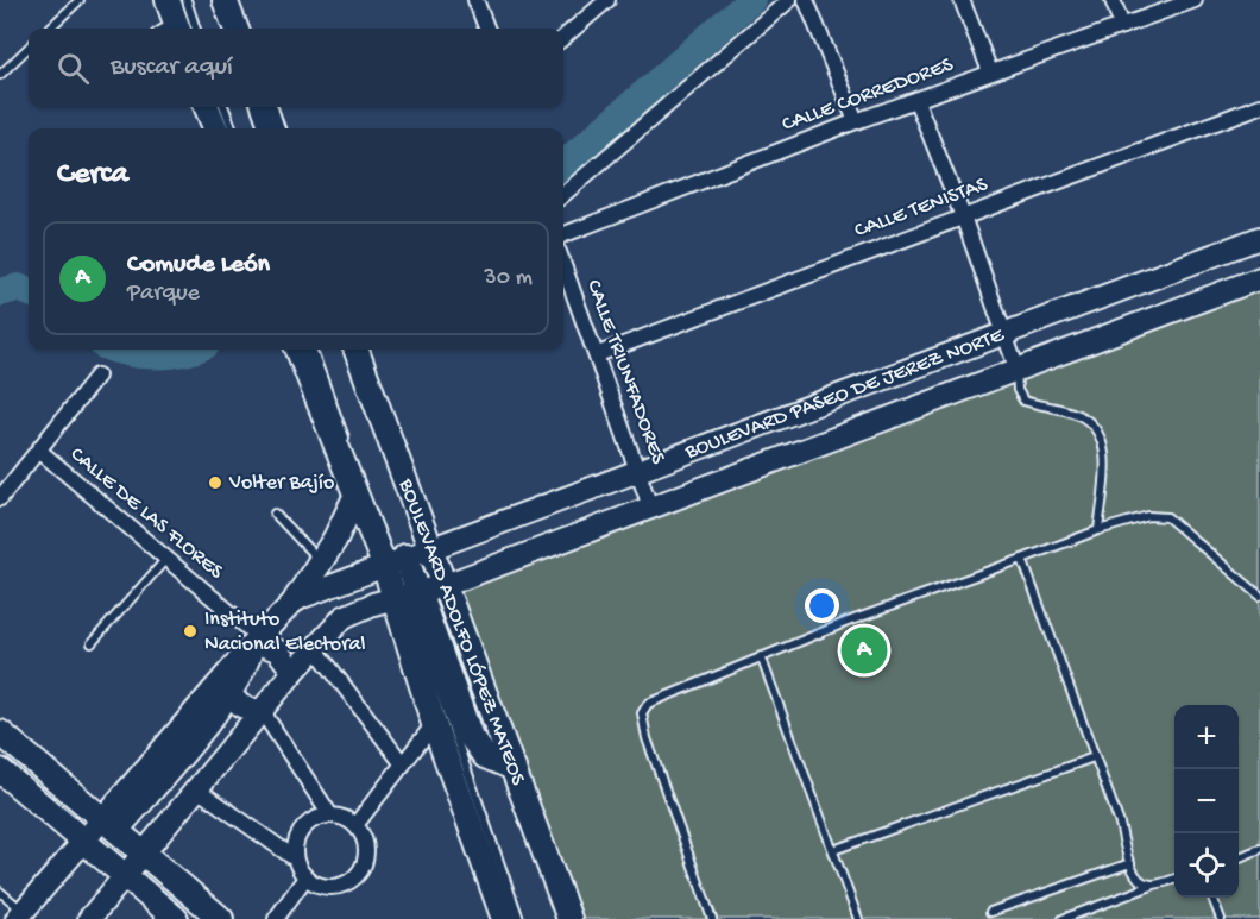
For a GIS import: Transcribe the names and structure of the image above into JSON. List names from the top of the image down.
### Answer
{
  "streets": {
    "main road": ["BOULEVARD PASEO DE JEREZ NORTE", "BOULEVARD ADOLFO LÓPEZ MATEOS"],
    "street": [
      "CALLE CORREDORES",
      "CALLE TENISTAS",
      "CALLE TRIUNFADORES",
      "CALLE DE LAS FLORES"
    ]
  },
  "crossings": [
    ["CALLE TENISTAS", "CALLE TRIUNFADORES"],
    ["CALLE TRIUNFADORES", "BOULEVARD PASEO DE JEREZ NORTE"],
    ["BOULEVARD PASEO DE JEREZ NORTE", "BOULEVARD ADOLFO LÓPEZ MATEOS"]
  ],
  "places": ["Volter Bajío", "Instituto Nacional Electoral"],
  "page": {
    "search": "Buscar aquí",
    "heading": "Cerca",
    "list": [
      {
        "mark": "A",
        "name": "Comude León",
        "note": "Parque",
        "value": "30 m"
      }
    ],
    "pins": "A",
    "map_buttons": ["+", "−"]
  }
}
